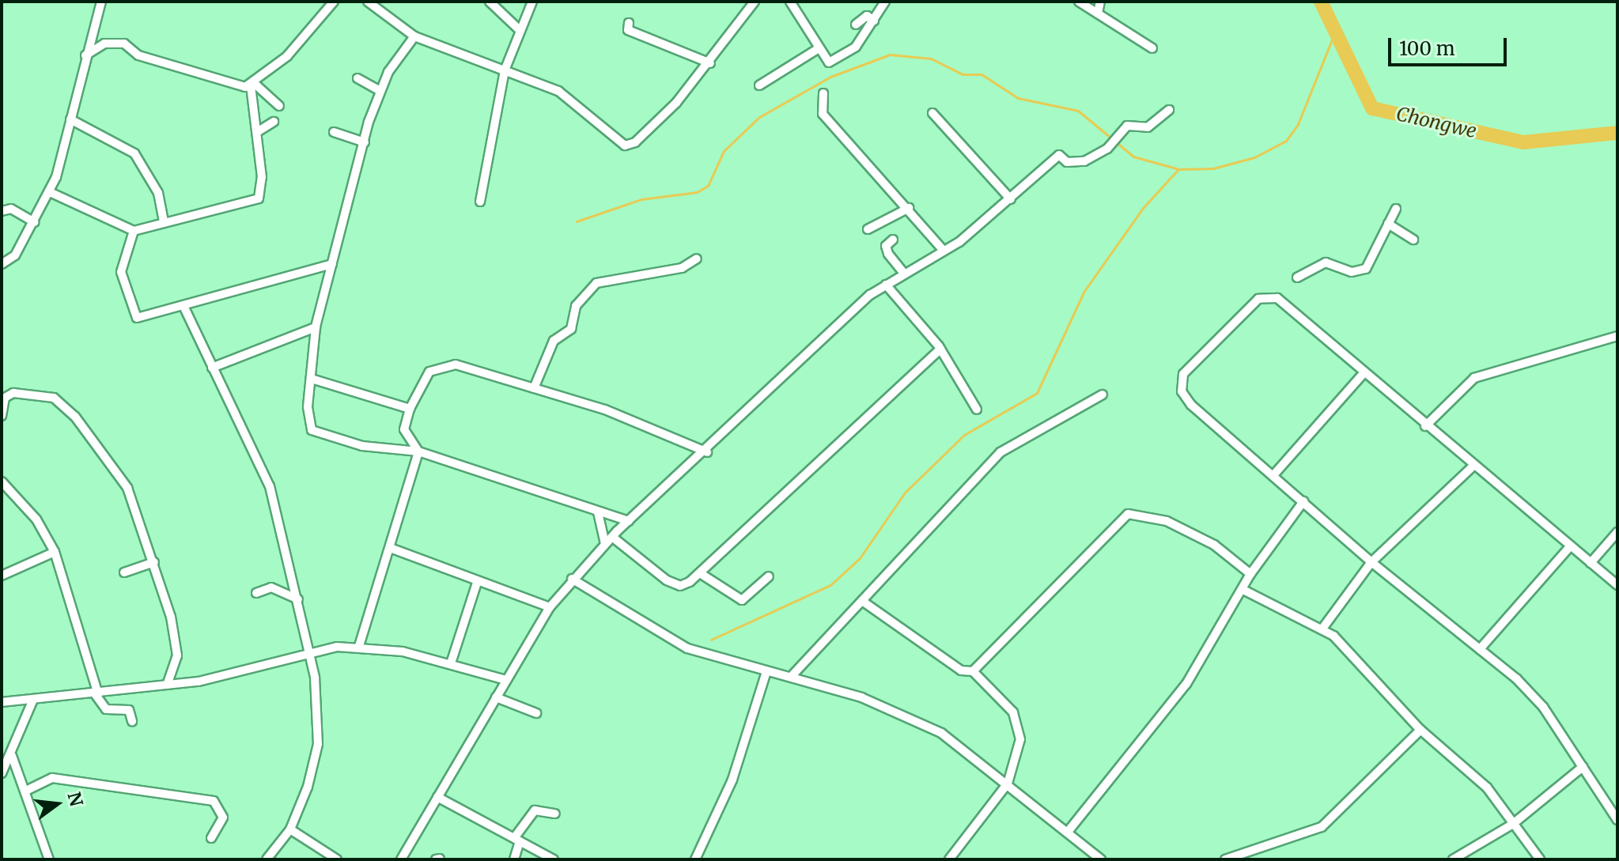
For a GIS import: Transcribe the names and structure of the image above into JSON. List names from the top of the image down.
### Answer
{
  "water": ["Chongwe"],
  "scale_bar": "100 m",
  "north": "right"
}
